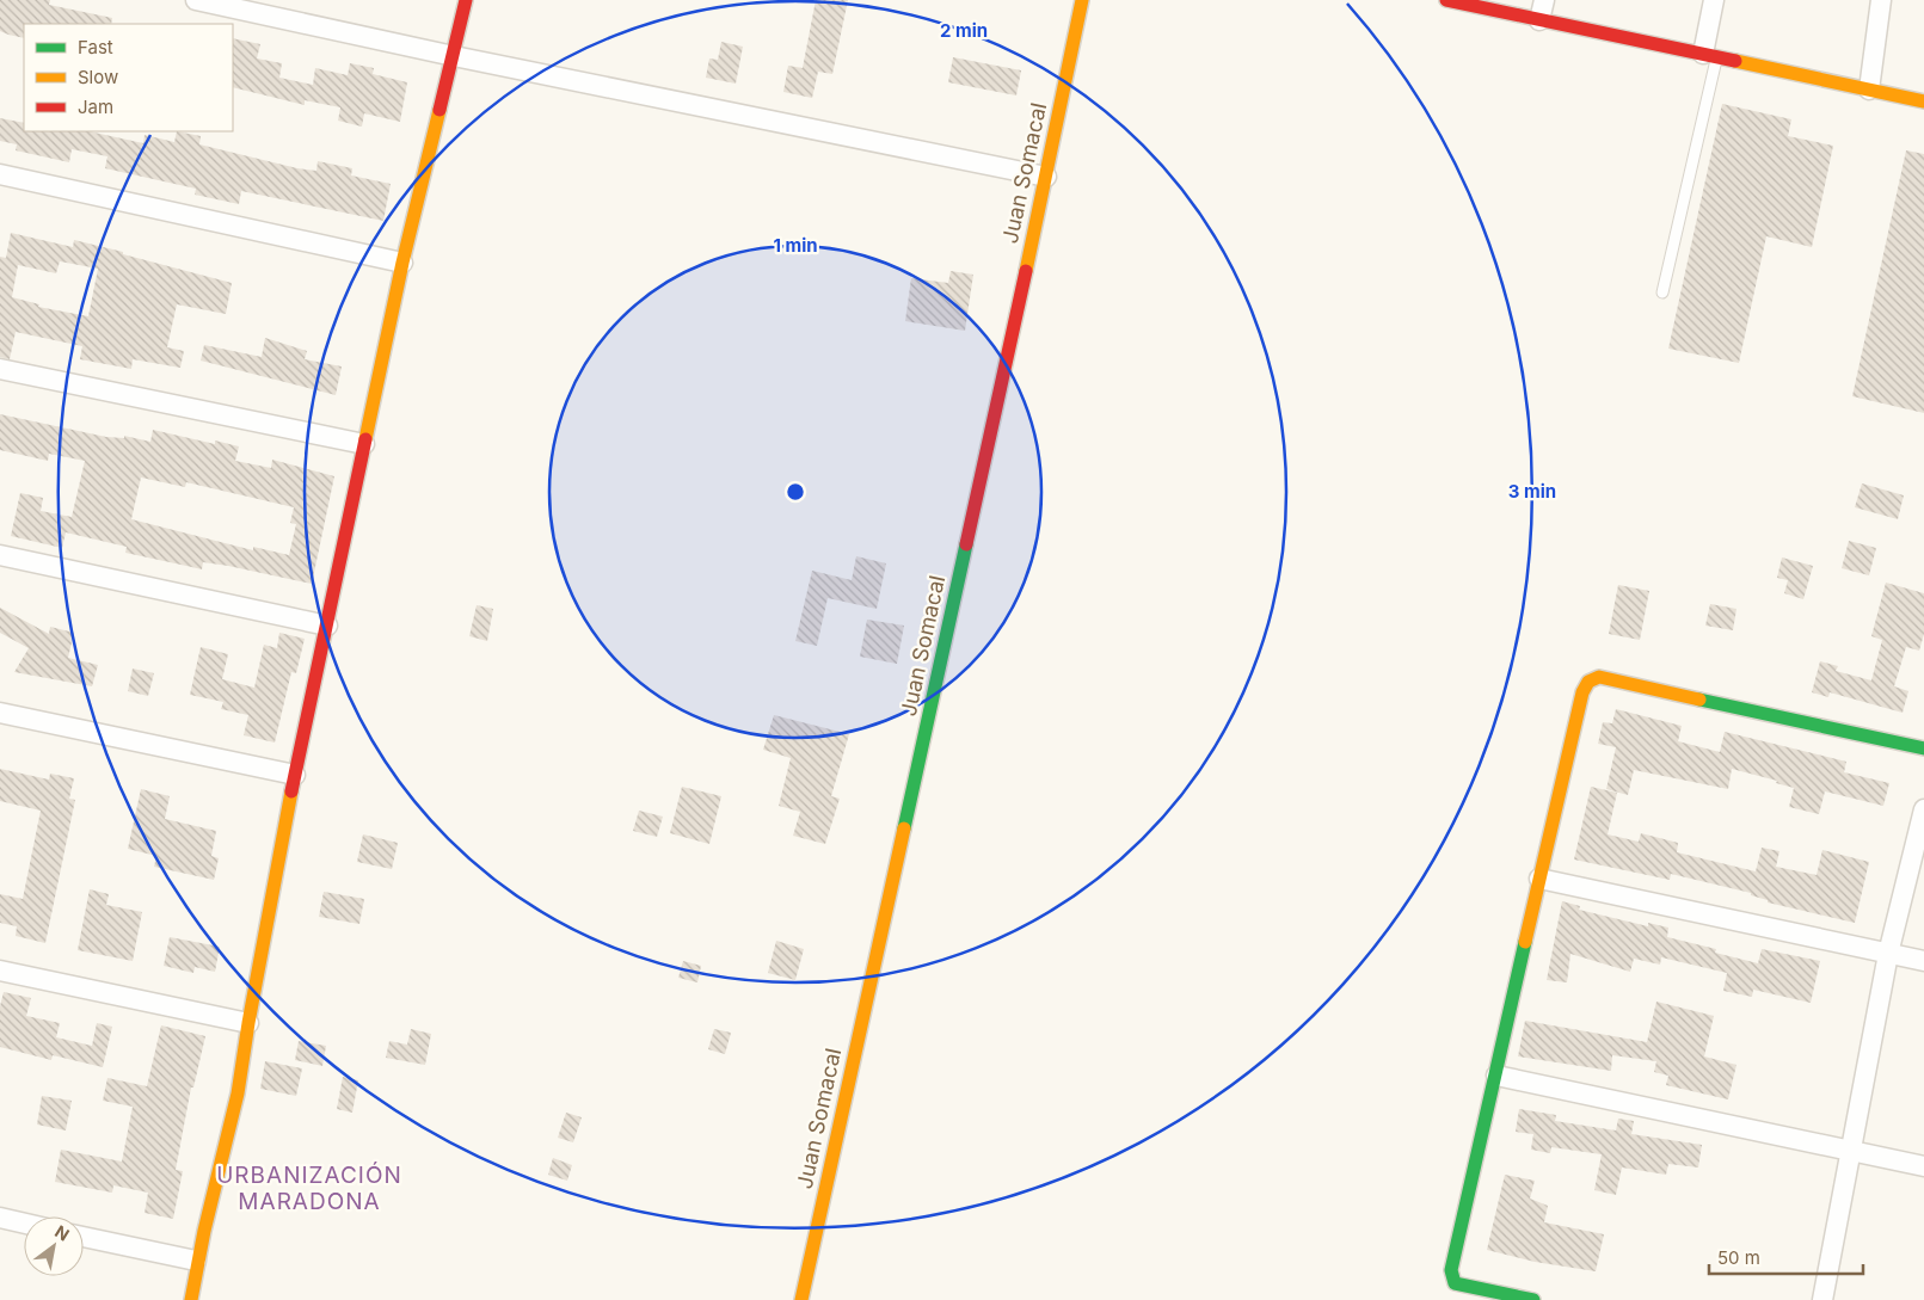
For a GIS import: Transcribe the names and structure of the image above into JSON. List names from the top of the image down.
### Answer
{
  "streets": {
    "street": ["Juan Somacal"]
  },
  "districts": ["URBANIZACIÓN MARADONA"],
  "legend": ["Fast", "Slow", "Jam"],
  "scale_bar": "50 m",
  "north": "top right",
  "rings": ["2 min", "1 min", "3 min"]
}
